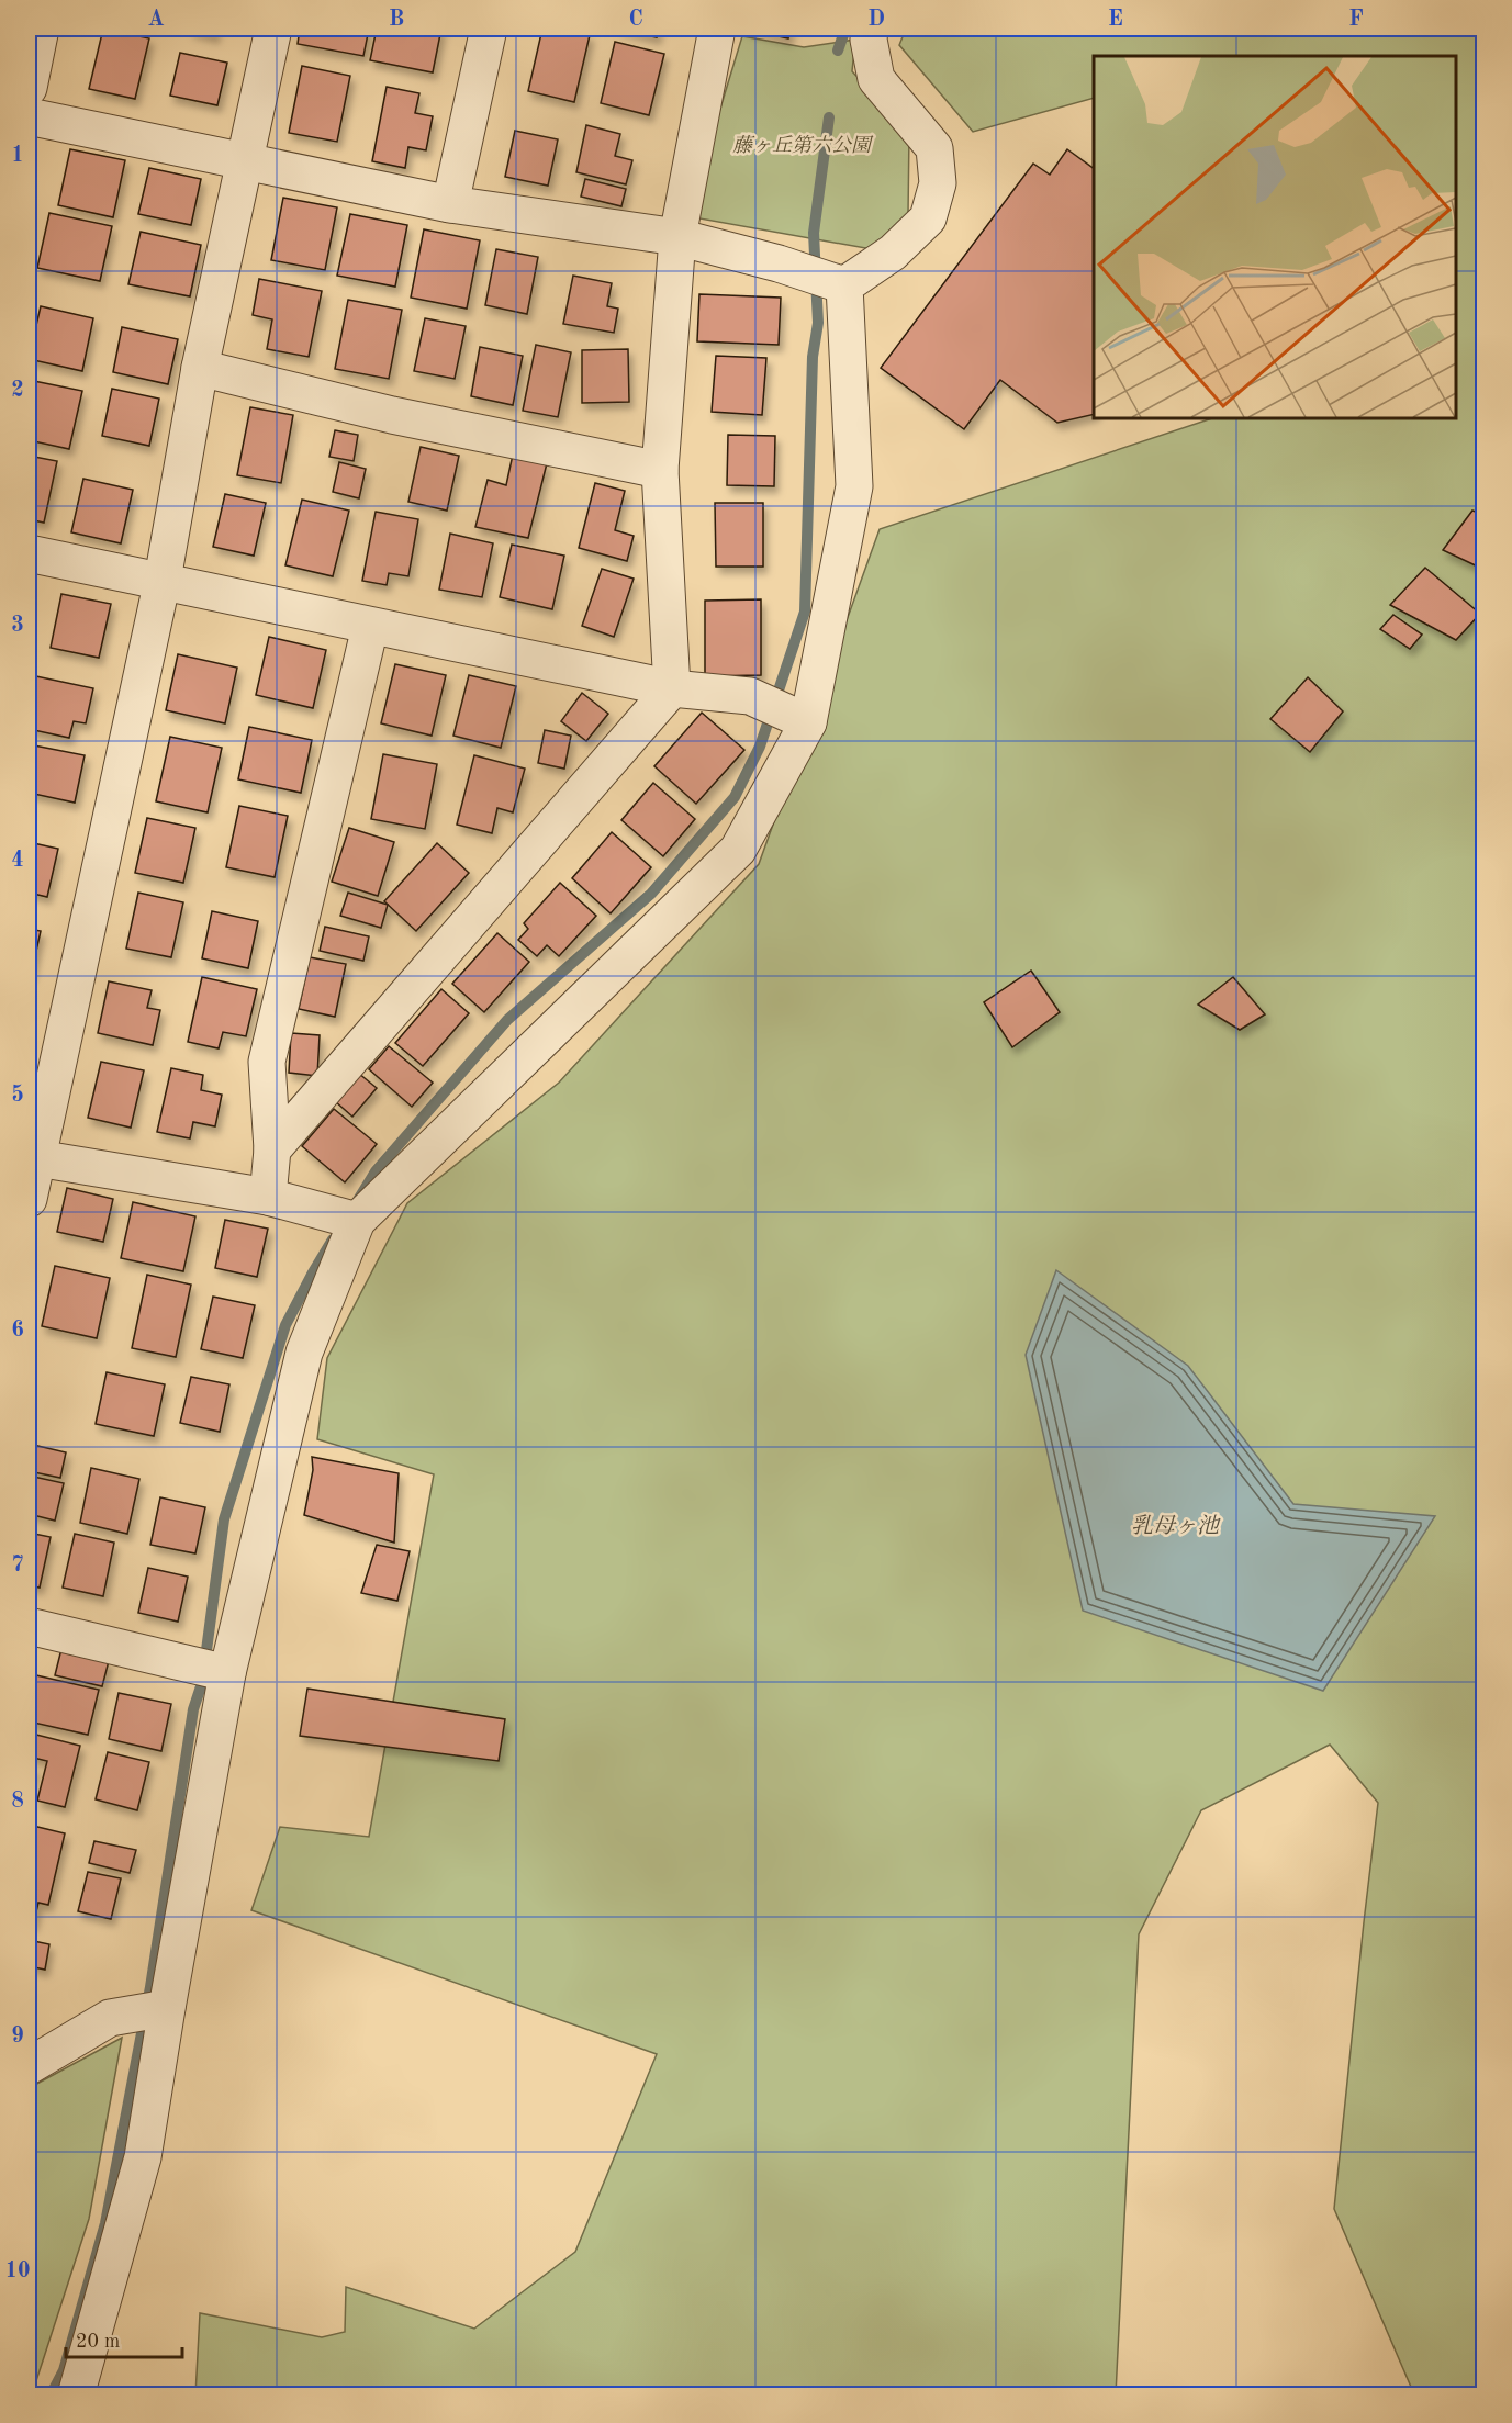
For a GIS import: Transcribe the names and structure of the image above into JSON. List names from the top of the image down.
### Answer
{
  "water": ["乳母ヶ池"],
  "parks": ["藤ヶ丘第六公園"],
  "scale_bar": "20 m",
  "grid": {
    "columns": [
      "A",
      "B",
      "C",
      "D",
      "E",
      "F"
    ],
    "rows": [
      "1",
      "2",
      "3",
      "4",
      "5",
      "6",
      "7",
      "8",
      "9",
      "10"
    ]
  }
}
